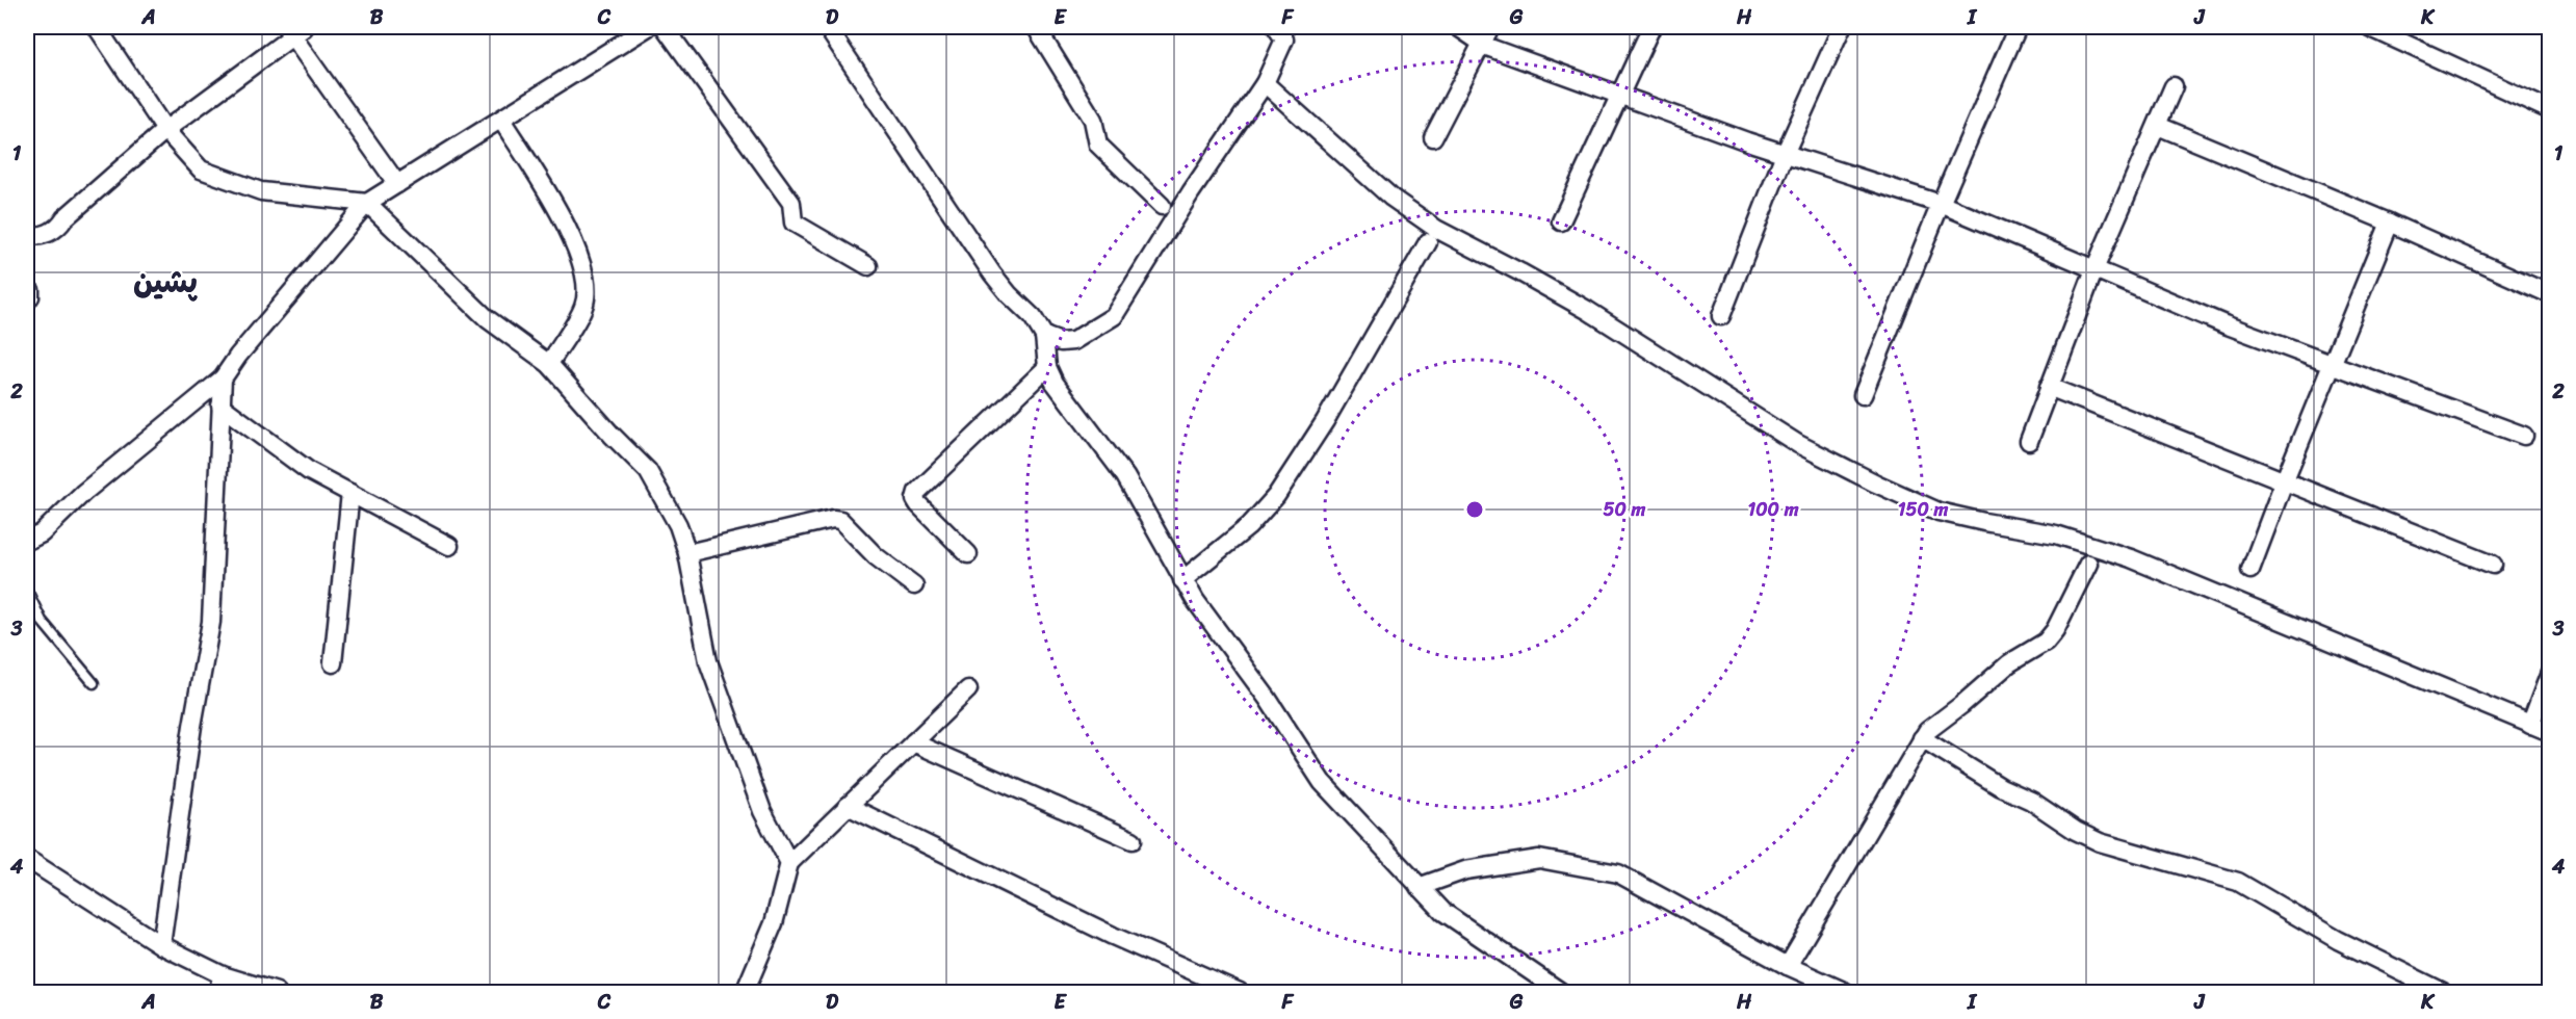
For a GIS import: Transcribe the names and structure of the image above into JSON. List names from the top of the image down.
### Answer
{
  "districts": ["پشین"],
  "grid": {
    "columns": [
      "A",
      "B",
      "C",
      "D",
      "E",
      "F",
      "G",
      "H",
      "I",
      "J",
      "K"
    ],
    "rows": [
      "1",
      "2",
      "3",
      "4"
    ]
  },
  "rings": ["50 m", "100 m", "150 m"]
}
